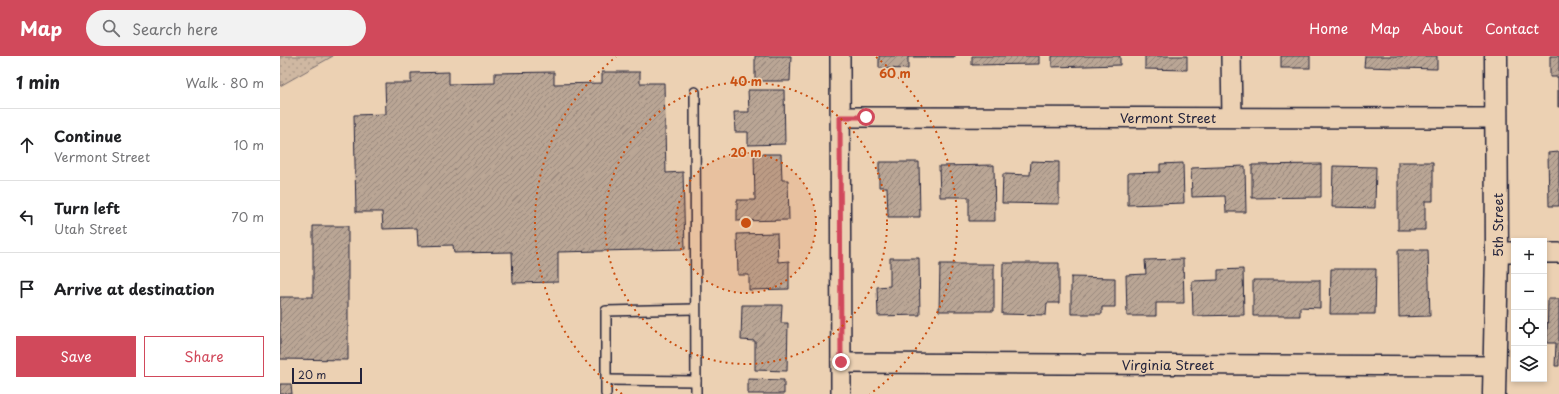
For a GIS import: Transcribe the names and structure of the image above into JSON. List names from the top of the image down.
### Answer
{
  "streets": {
    "street": ["Vermont Street", "5th Street", "Virginia Street"]
  },
  "crossings": [
    ["Vermont Street", "5th Street"],
    ["5th Street", "Virginia Street"]
  ],
  "scale_bar": "20 m",
  "page": {
    "header": "Map",
    "search": "Search here",
    "nav": [
      "Home",
      "Map",
      "About",
      "Contact"
    ],
    "heading": ["1 min", "Walk · 80 m"],
    "list": [
      ["Continue", "Vermont Street", "10 m"],
      ["Turn left", "Utah Street", "70 m"],
      "Arrive at destination"
    ],
    "map_buttons": ["+", "−"],
    "buttons": ["Save", "Share"],
    "scale": "20 m"
  },
  "rings": ["60 m", "40 m", "20 m"]
}
